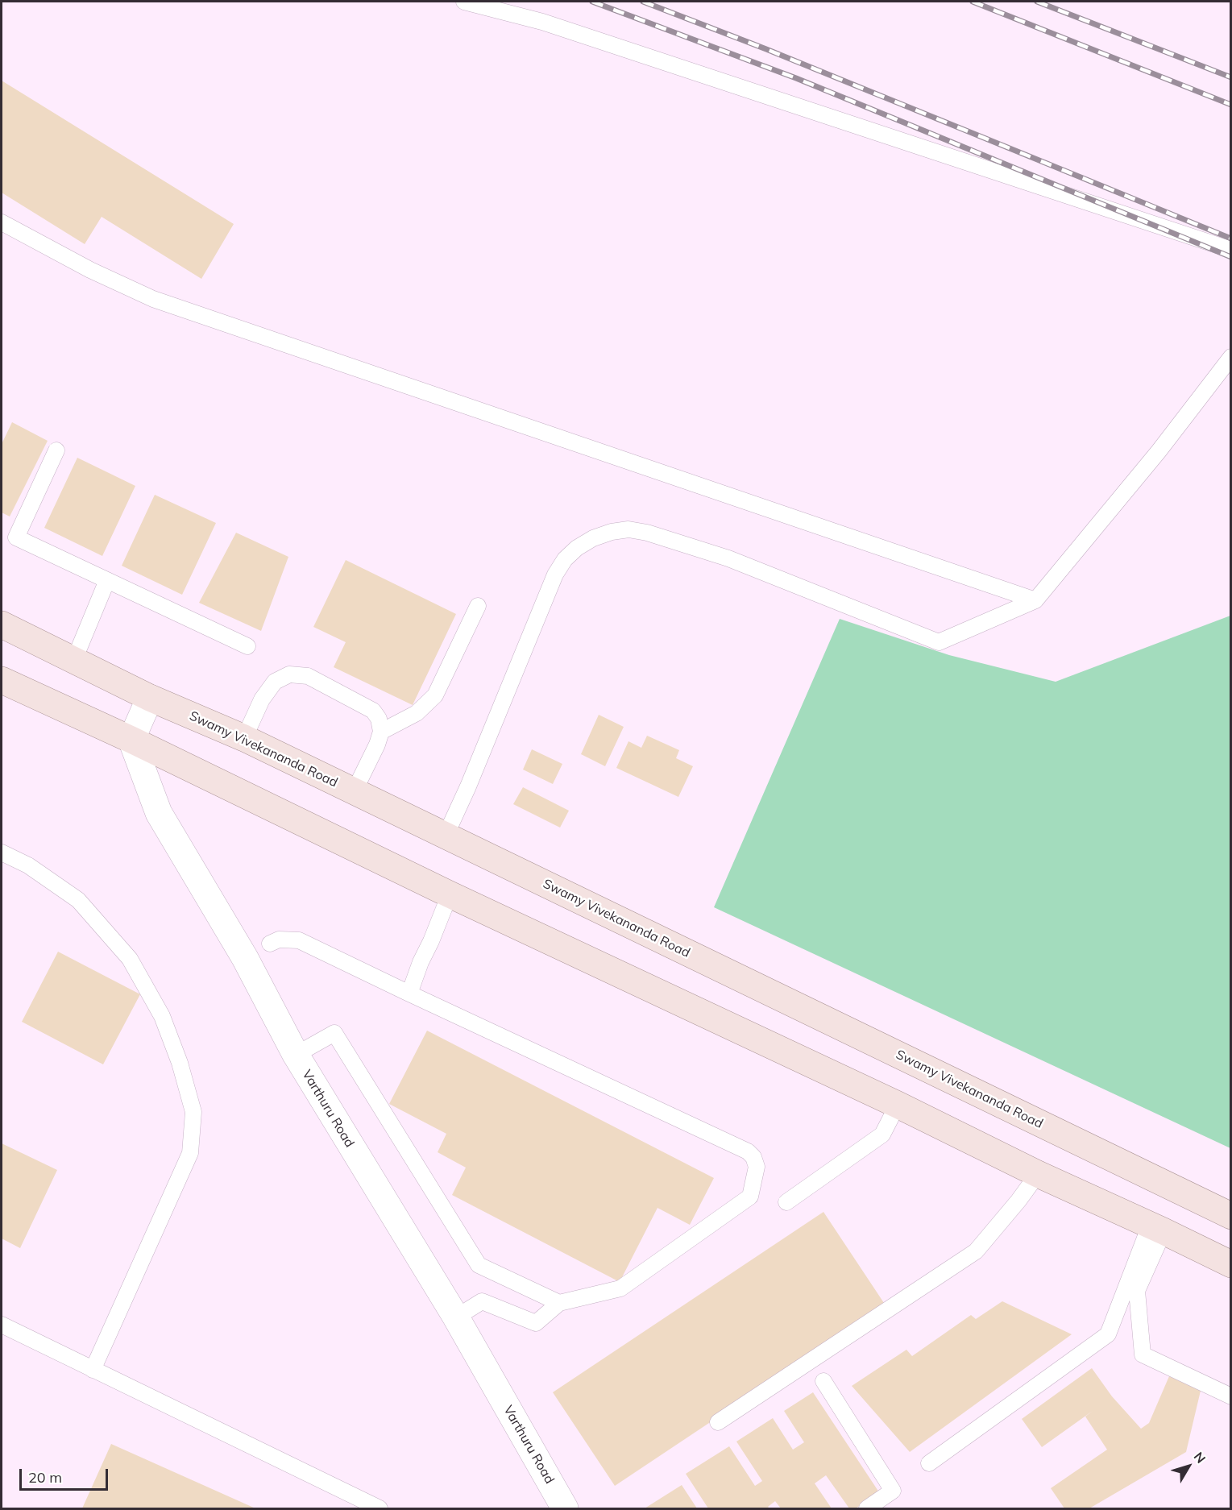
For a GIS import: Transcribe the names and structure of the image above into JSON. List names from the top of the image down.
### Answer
{
  "streets": {
    "main road": ["Swamy Vivekananda Road"],
    "street": ["Varthuru Road"]
  },
  "scale_bar": "20 m",
  "north": "top right"
}
